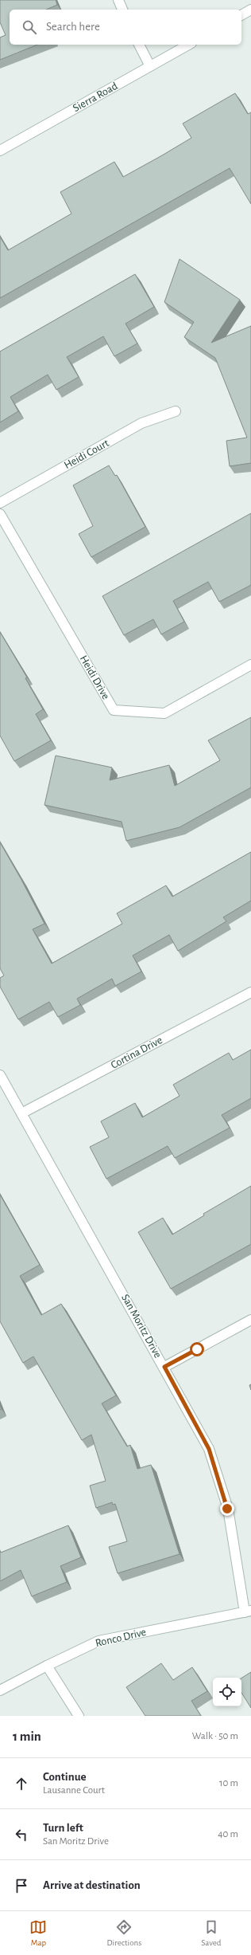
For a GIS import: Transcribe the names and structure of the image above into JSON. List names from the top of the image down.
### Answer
{
  "streets": {
    "street": [
      "Sierra Road",
      "Heidi Court",
      "Heidi Drive",
      "Cortina Drive",
      "San Moritz Drive",
      "Ronco Drive"
    ]
  },
  "crossings": [
    ["Cortina Drive", "San Moritz Drive"],
    ["San Moritz Drive", "Ronco Drive"]
  ],
  "page": {
    "search": "Search here",
    "heading": ["1 min", "Walk · 50 m"],
    "list": [
      ["Continue", "Lausanne Court", "10 m"],
      ["Turn left", "San Moritz Drive", "40 m"],
      "Arrive at destination"
    ],
    "nav": ["Map", "Directions", "Saved"]
  }
}
